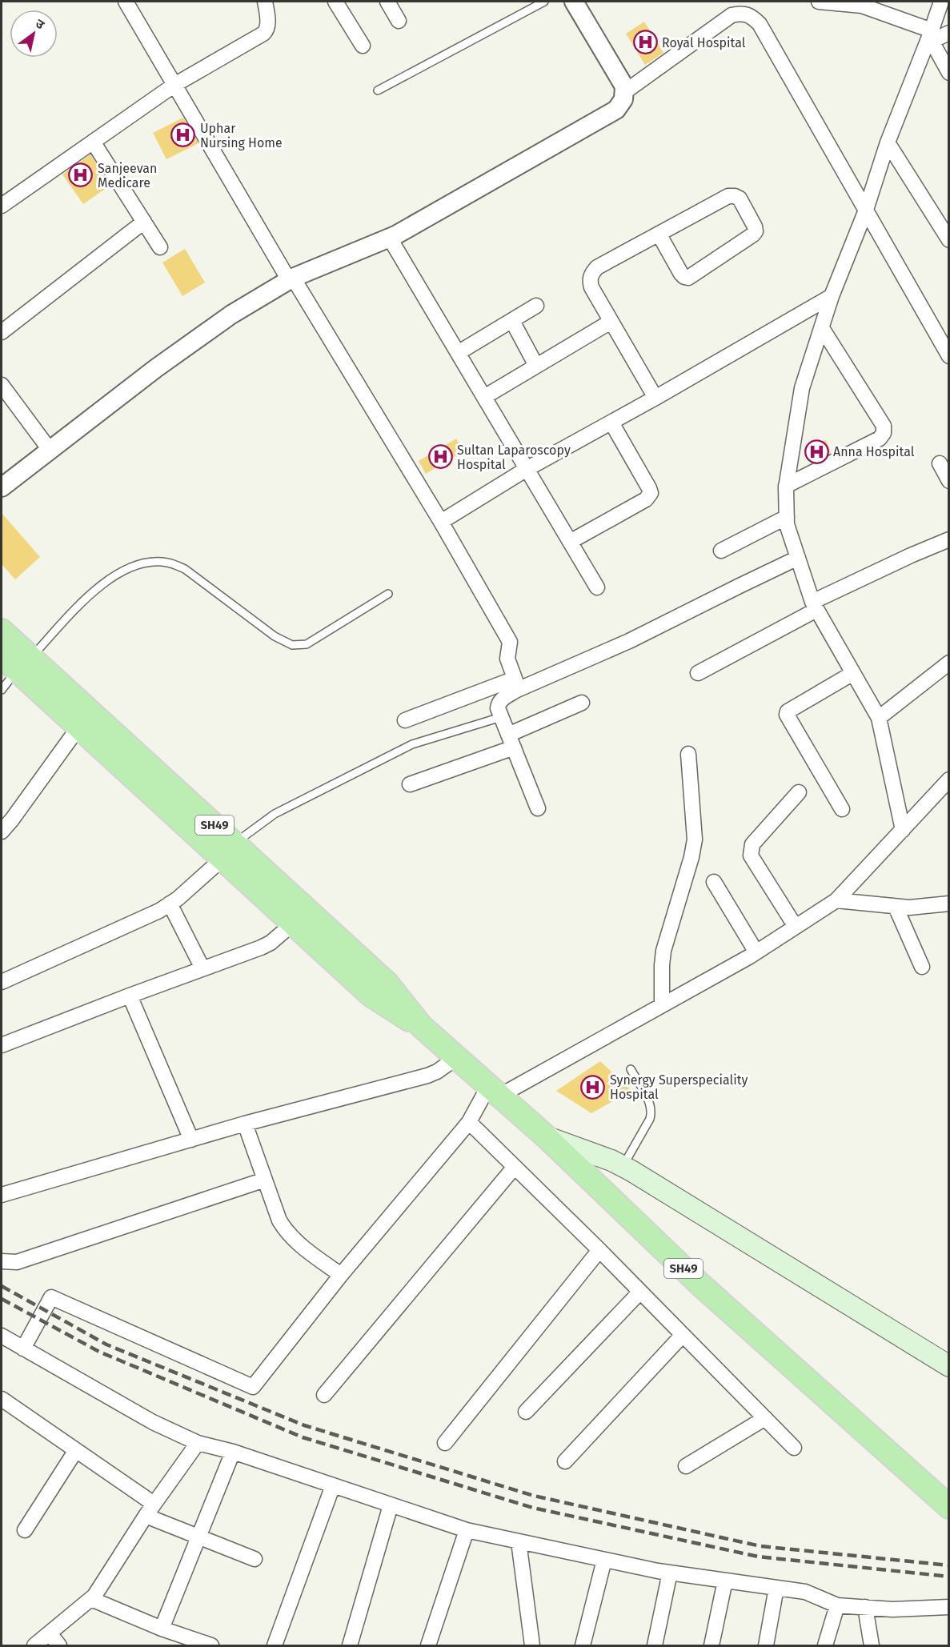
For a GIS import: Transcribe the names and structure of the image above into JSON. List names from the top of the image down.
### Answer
{
  "streets": {
    "main road": ["SH49"]
  },
  "places": {
    "hospital": [
      "Royal Hospital",
      "Uphar Nursing Home",
      "Sanjeevan Medicare",
      "Anna Hospital",
      "Sultan Laparoscopy Hospital",
      "Synergy Superspeciality Hospital"
    ]
  },
  "north": "top right"
}
